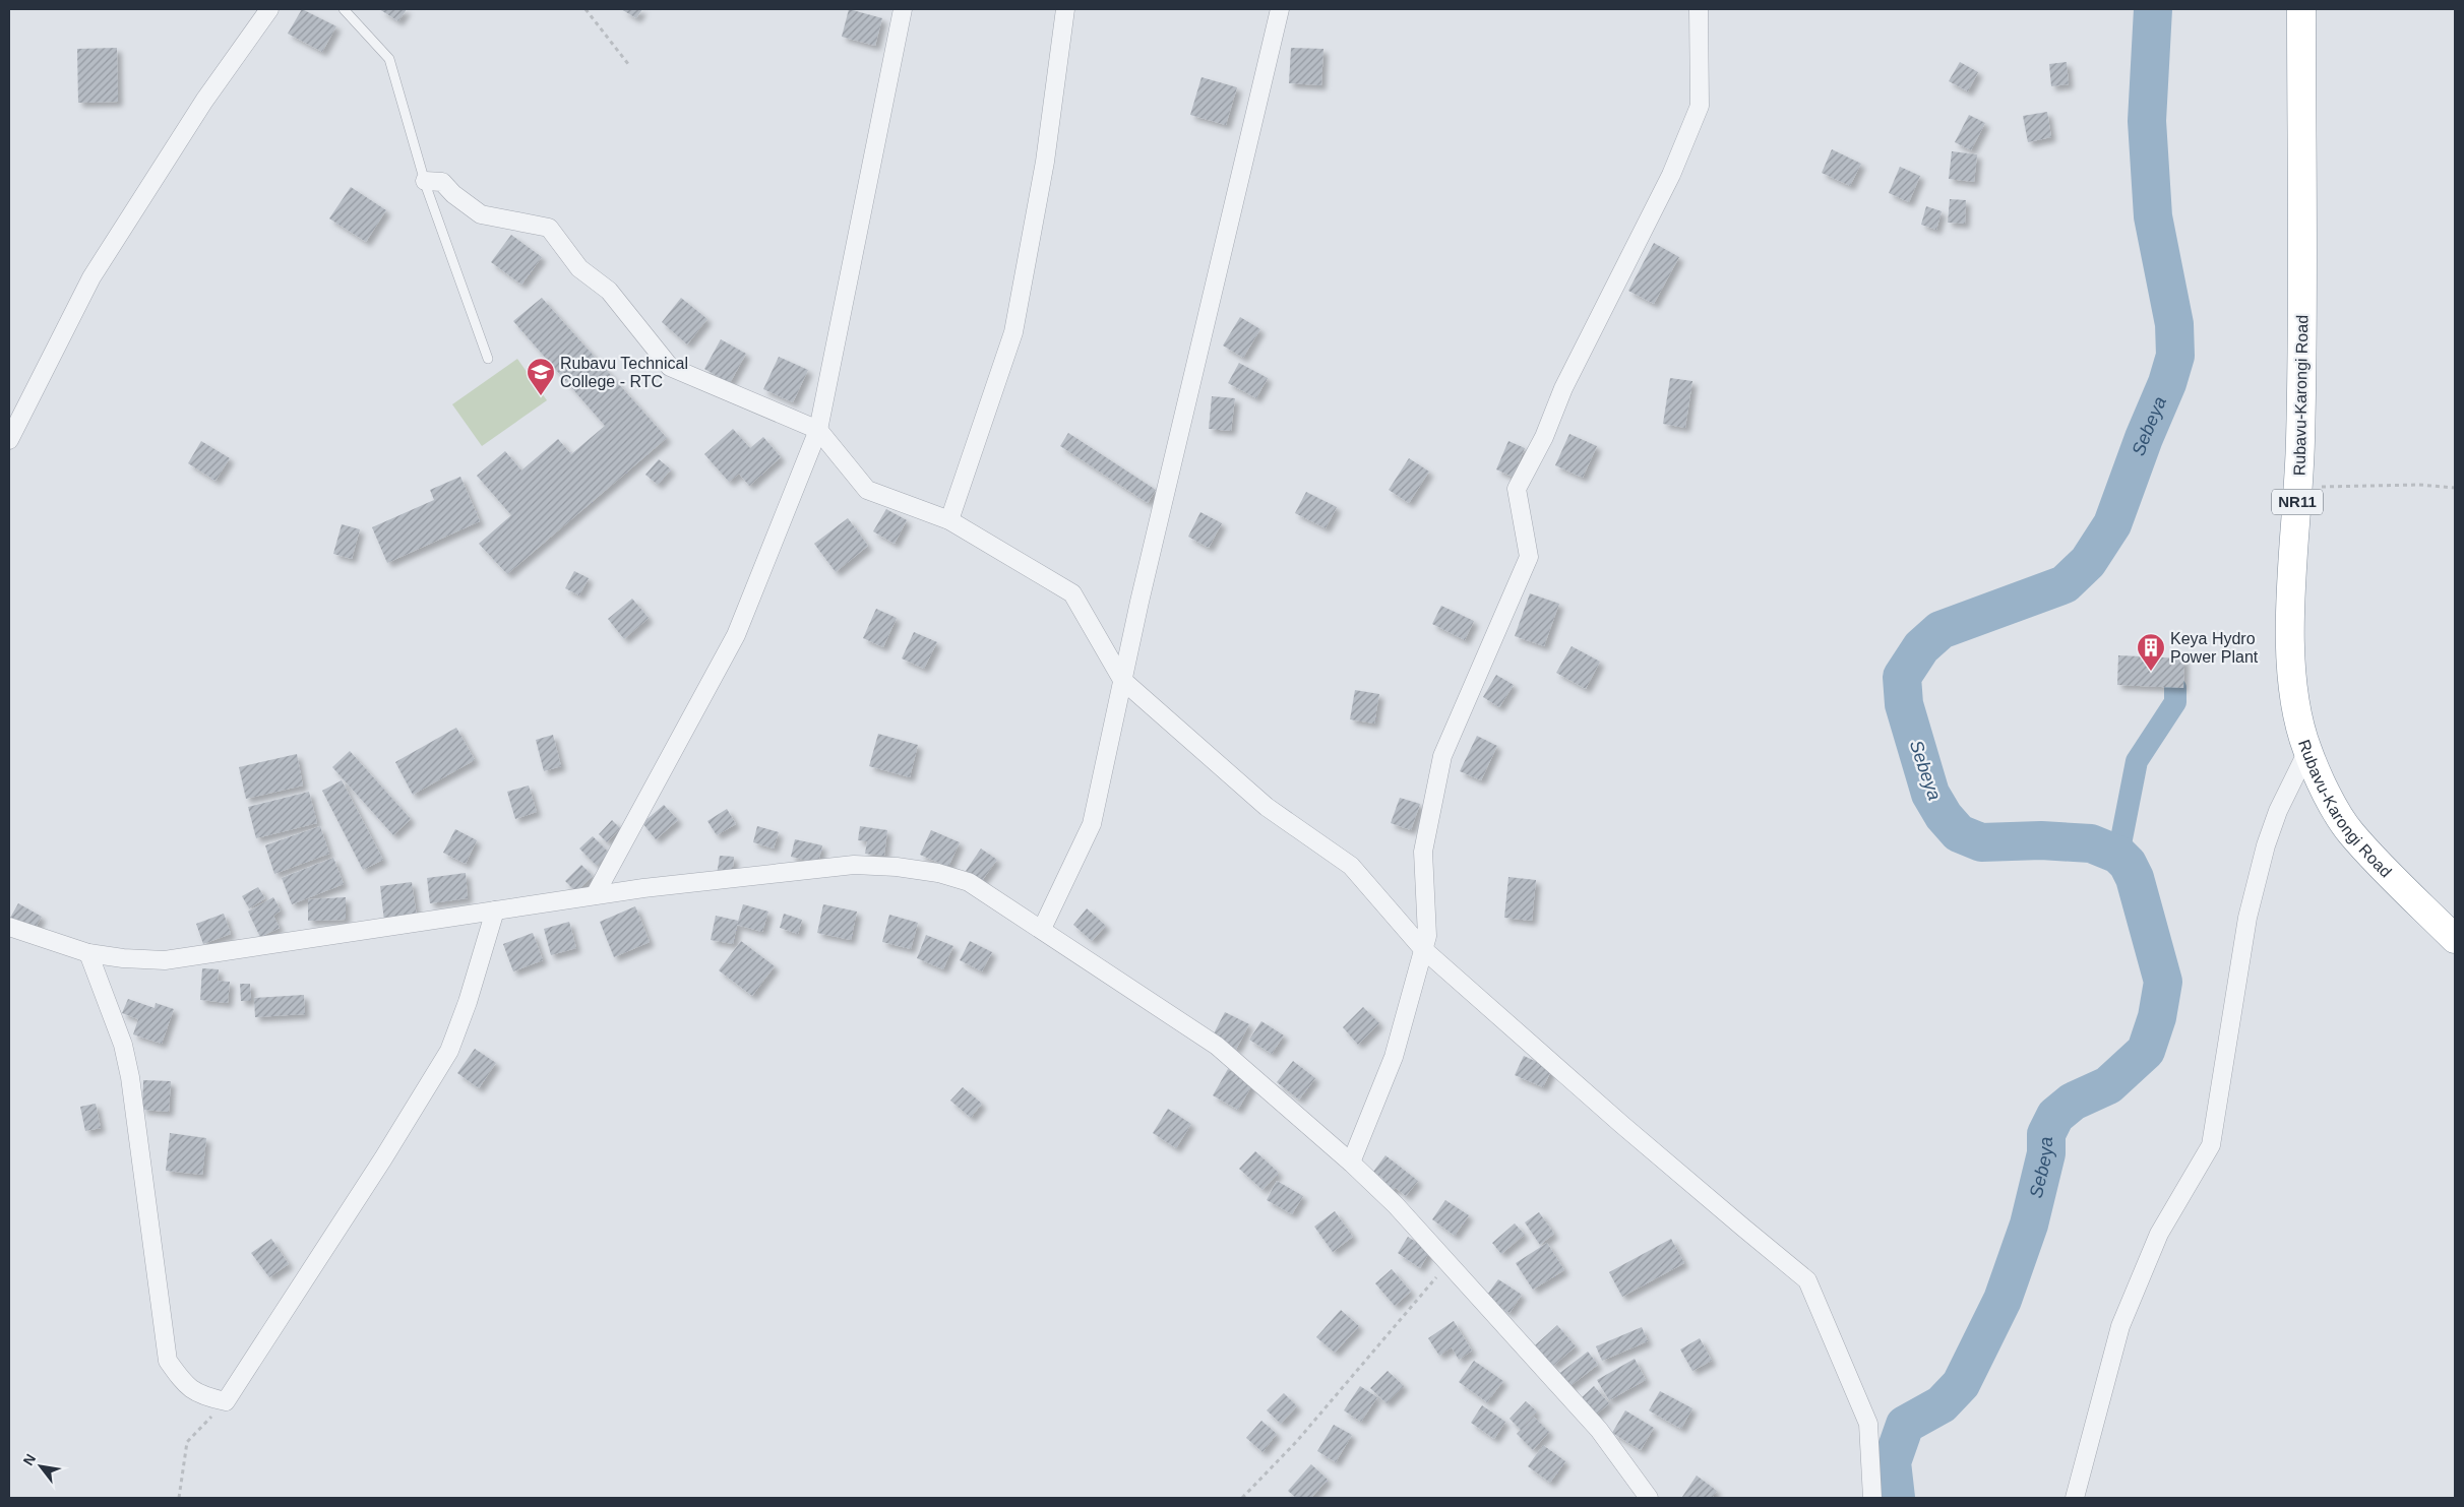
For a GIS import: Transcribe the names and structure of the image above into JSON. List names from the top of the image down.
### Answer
{
  "streets": {
    "highway": ["Rubavu-Karongi Road", "NR11"]
  },
  "water": ["Sebeya"],
  "places": {
    "school or university": ["Rubavu Technical College - RTC"],
    "building": ["Keya Hydro Power Plant"]
  },
  "north": "top left"
}
